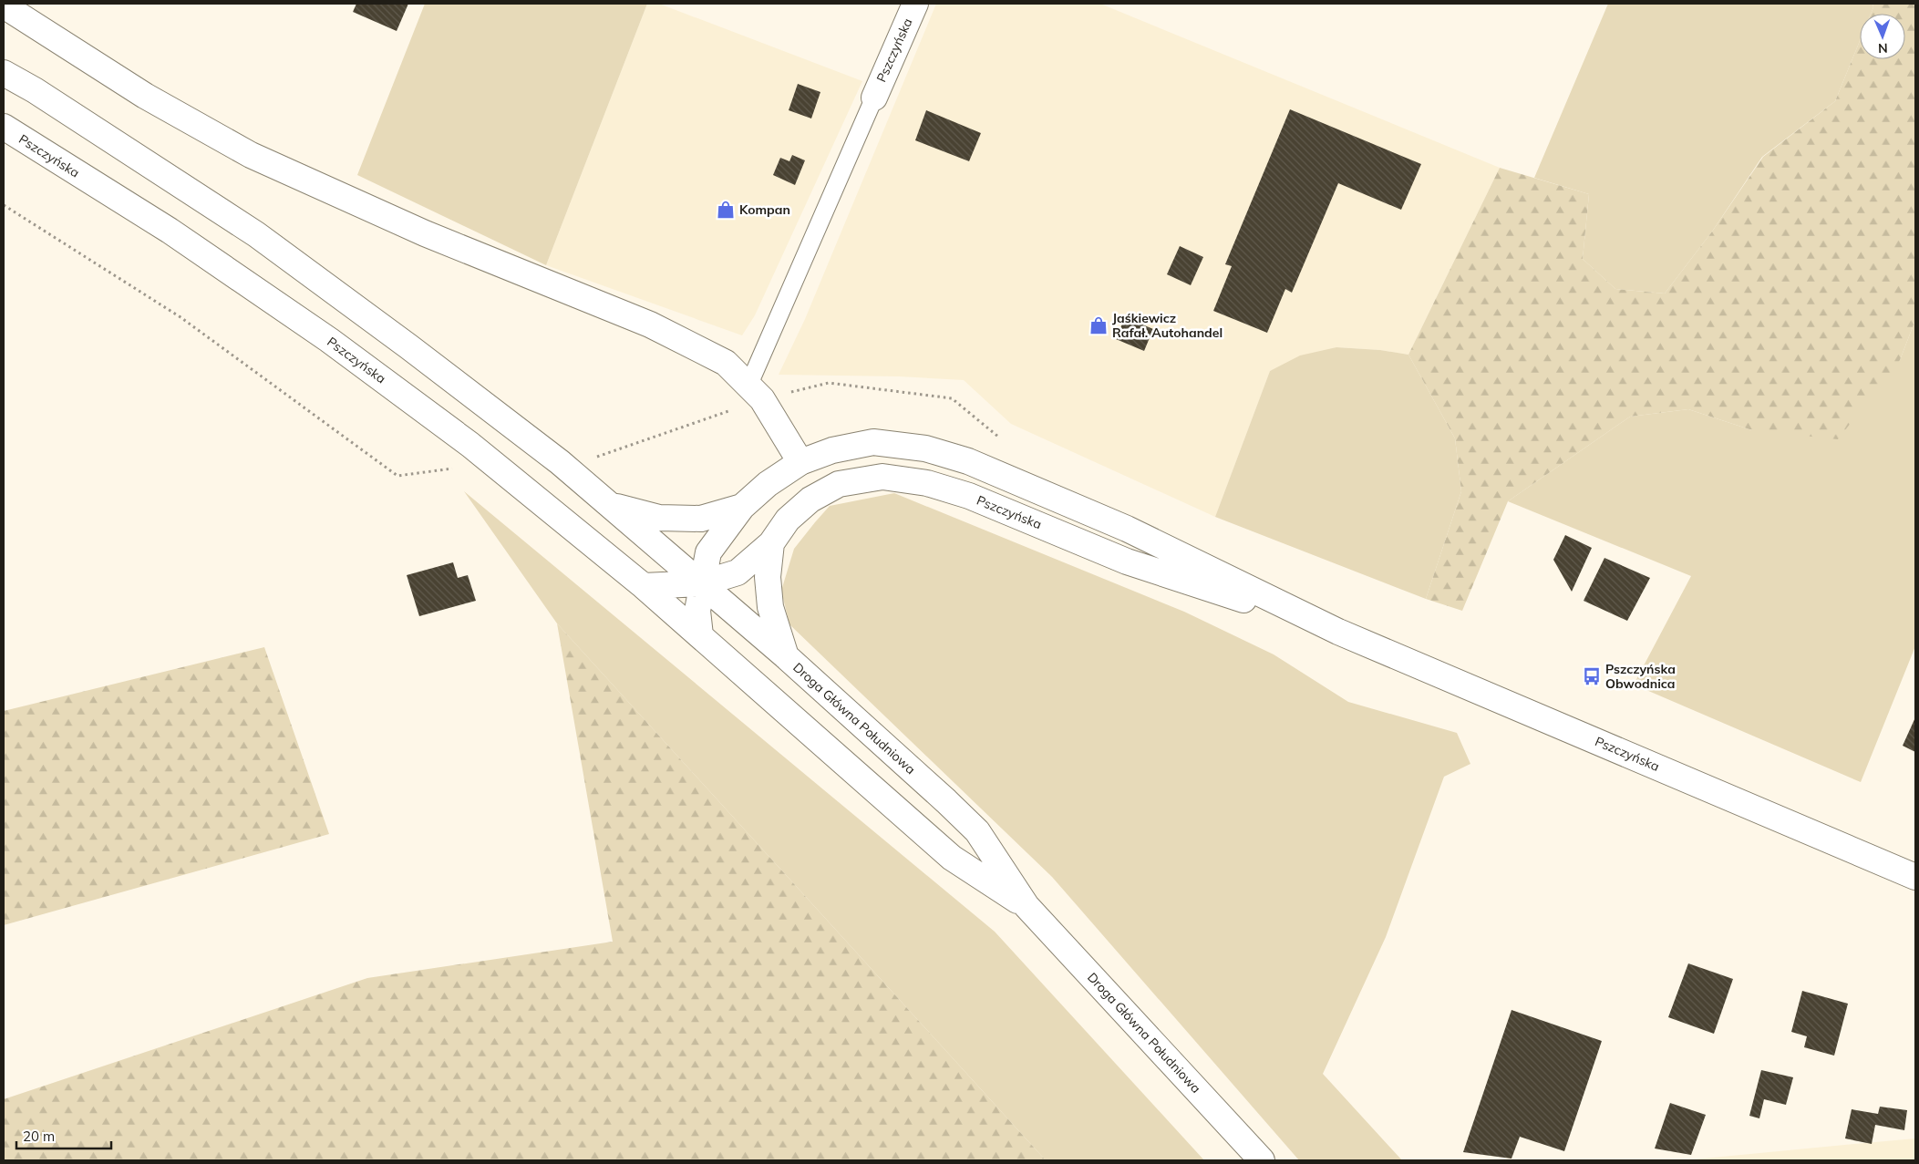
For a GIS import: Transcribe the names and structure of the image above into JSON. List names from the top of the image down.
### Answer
{
  "streets": {
    "main road": ["Pszczyńska", "Droga Główna Południowa"]
  },
  "crossings": [
    ["Pszczyńska", "Droga Główna Południowa"]
  ],
  "places": {
    "shop": ["Kompan", "Jaśkiewicz Rafał. Autohandel"],
    "bus stop": ["Pszczyńska Obwodnica"]
  },
  "scale_bar": "20 m",
  "north": "bottom"
}
